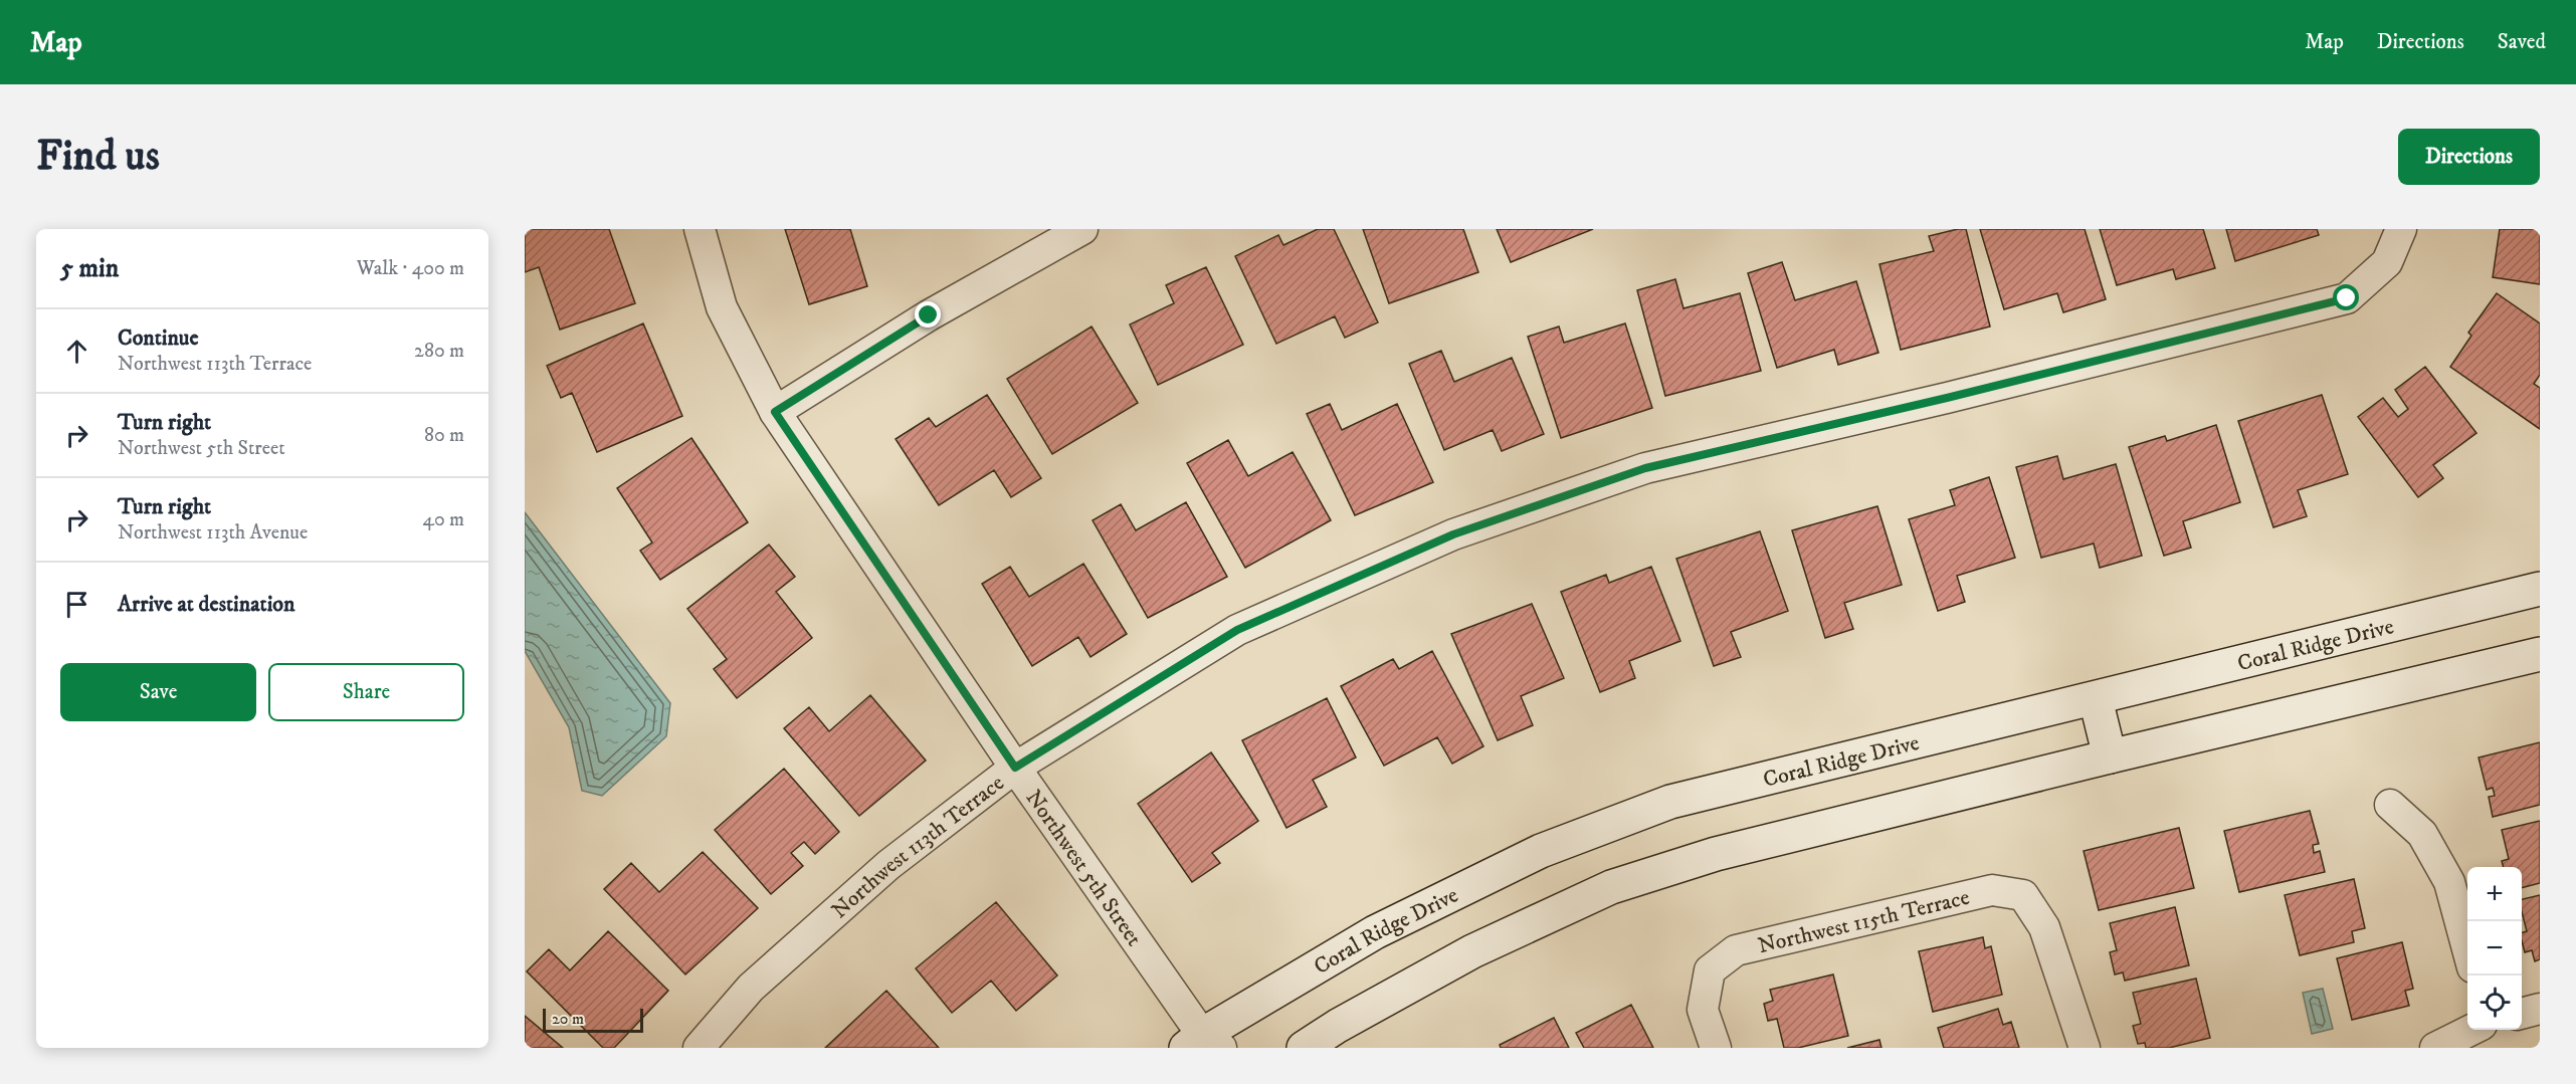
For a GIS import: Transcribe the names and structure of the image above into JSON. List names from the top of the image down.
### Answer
{
  "streets": {
    "main road": ["Coral Ridge Drive"],
    "street": ["Northwest 113th Terrace", "Northwest 5th Street", "Northwest 115th Terrace"]
  },
  "crossings": [
    ["Coral Ridge Drive", "Northwest 5th Street"],
    ["Northwest 113th Terrace", "Northwest 5th Street"]
  ],
  "scale_bar": "20 m",
  "page": {
    "header": "Map",
    "nav": ["Map", "Directions", "Saved"],
    "buttons": [
      "Directions",
      ["Save", "Share"]
    ],
    "title": "Find us",
    "heading": ["5 min", "Walk · 400 m"],
    "list": [
      ["Continue", "Northwest 113th Terrace", "280 m"],
      ["Turn right", "Northwest 5th Street", "80 m"],
      ["Turn right", "Northwest 113th Avenue", "40 m"],
      "Arrive at destination"
    ],
    "map_buttons": ["+", "−"],
    "scale": "20 m"
  }
}
